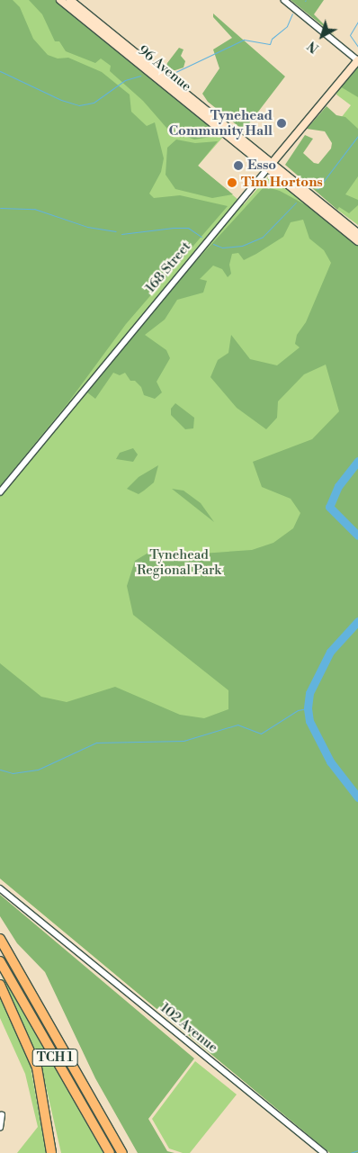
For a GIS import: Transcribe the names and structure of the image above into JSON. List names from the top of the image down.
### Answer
{
  "streets": {
    "highway": ["TCH 1"],
    "main road": ["96 Avenue", "168 Street"],
    "street": ["102 Avenue"]
  },
  "crossings": [
    ["96 Avenue", "168 Street"]
  ],
  "parks": ["Tynehead Regional Park"],
  "places": ["Tynehead Community Hall", "Esso", "Tim Hortons"],
  "north": "bottom left"
}
